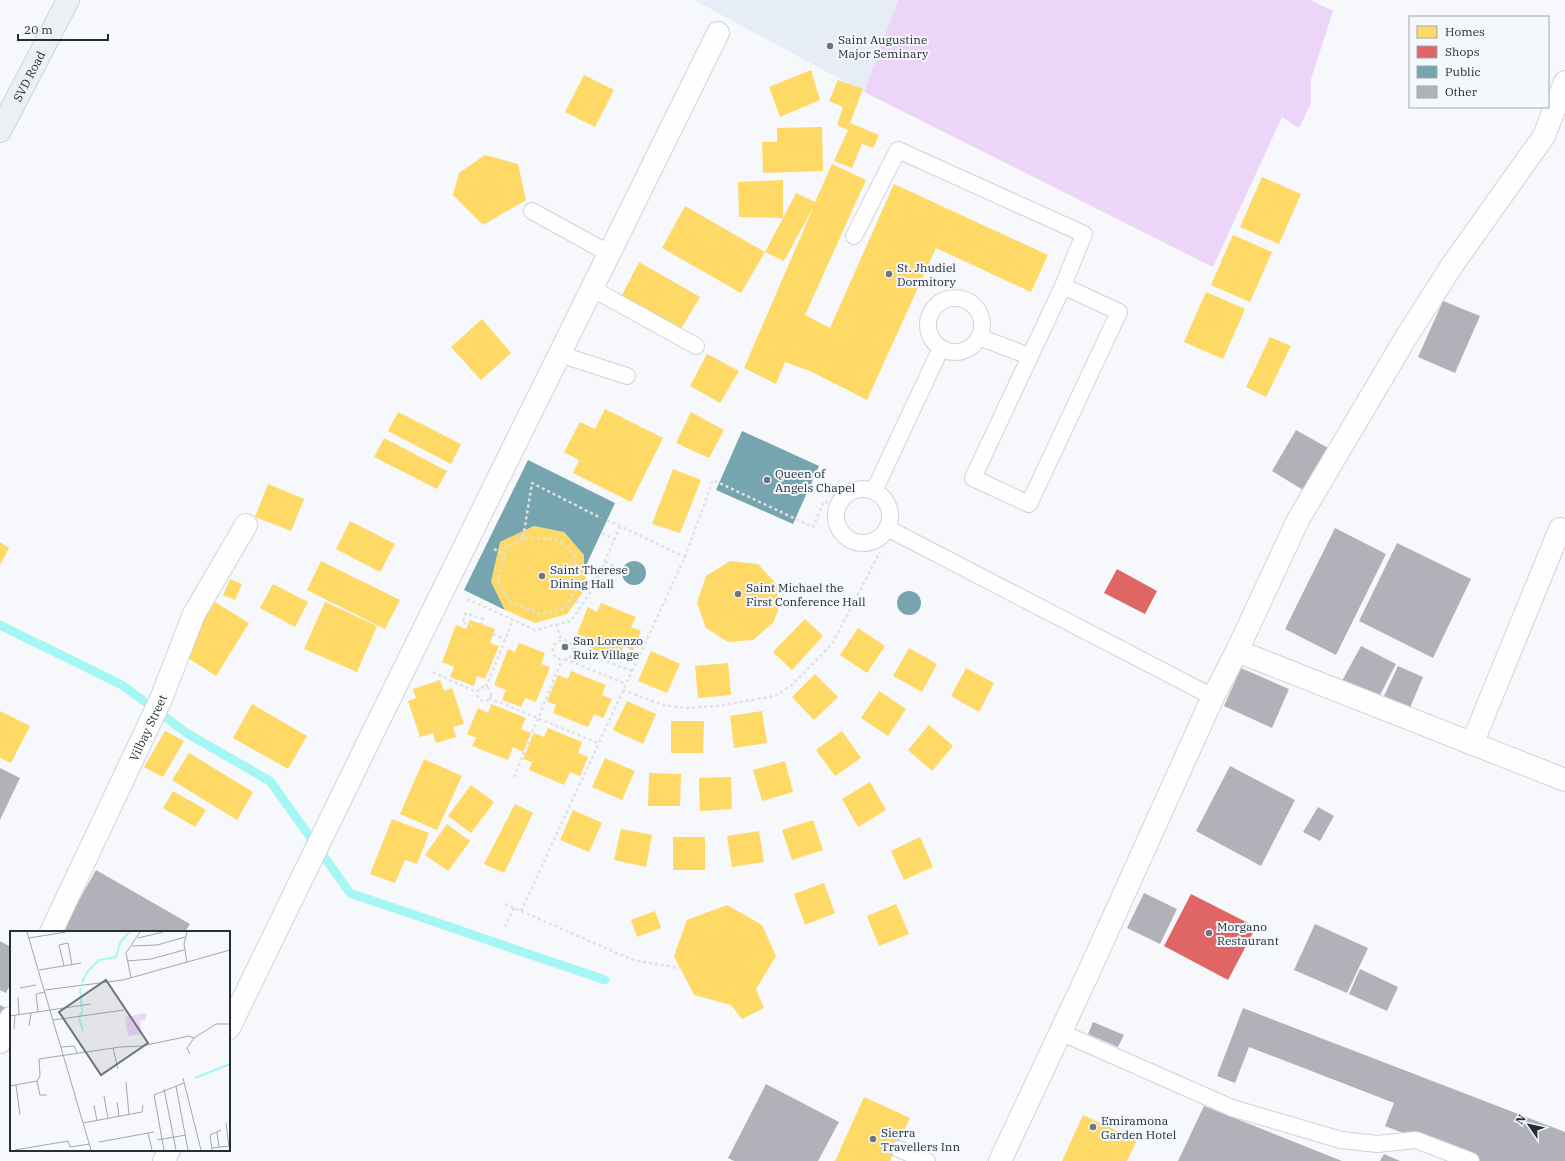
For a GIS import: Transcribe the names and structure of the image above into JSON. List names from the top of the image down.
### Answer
{
  "streets": {
    "main road": ["SVD Road"],
    "street": ["Vilbay Street"]
  },
  "places": [
    "Saint Augustine Major Seminary",
    "St. Jhudiel Dormitory",
    "Queen of Angels Chapel",
    "Saint Therese Dining Hall",
    "Saint Michael the First Conference Hall",
    "San Lorenzo Ruiz Village",
    "Morgano Restaurant",
    "Emiramona Garden Hotel",
    "Sierra Travellers Inn"
  ],
  "legend": [
    "Homes",
    "Shops",
    "Public",
    "Other"
  ],
  "scale_bar": "20 m",
  "north": "top left"
}
